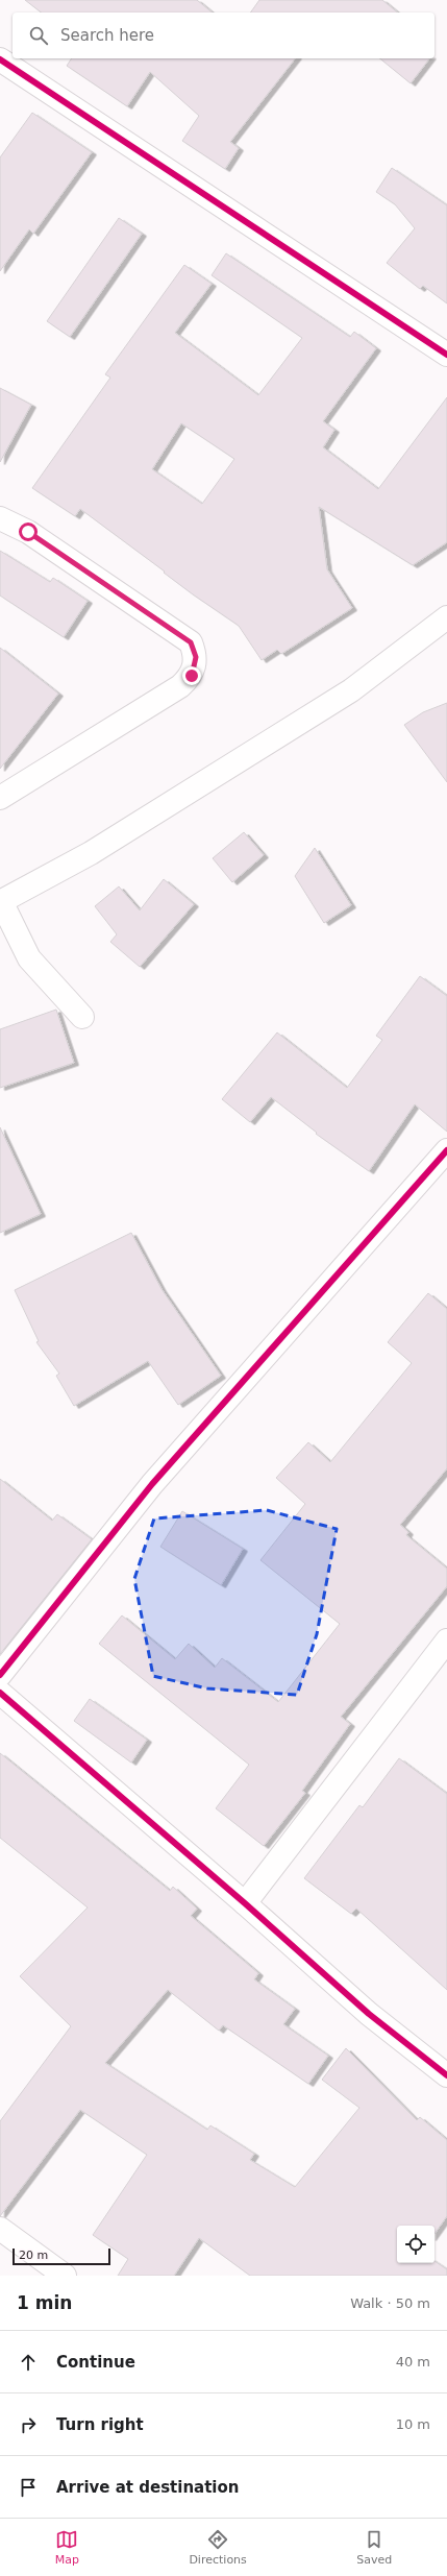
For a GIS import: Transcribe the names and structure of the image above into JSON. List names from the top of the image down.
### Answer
{
  "scale_bar": "20 m",
  "page": {
    "search": "Search here",
    "scale": "20 m",
    "heading": ["1 min", "Walk · 50 m"],
    "list": [
      ["Continue", "40 m"],
      ["Turn right", "10 m"],
      "Arrive at destination"
    ],
    "nav": ["Map", "Directions", "Saved"]
  }
}
